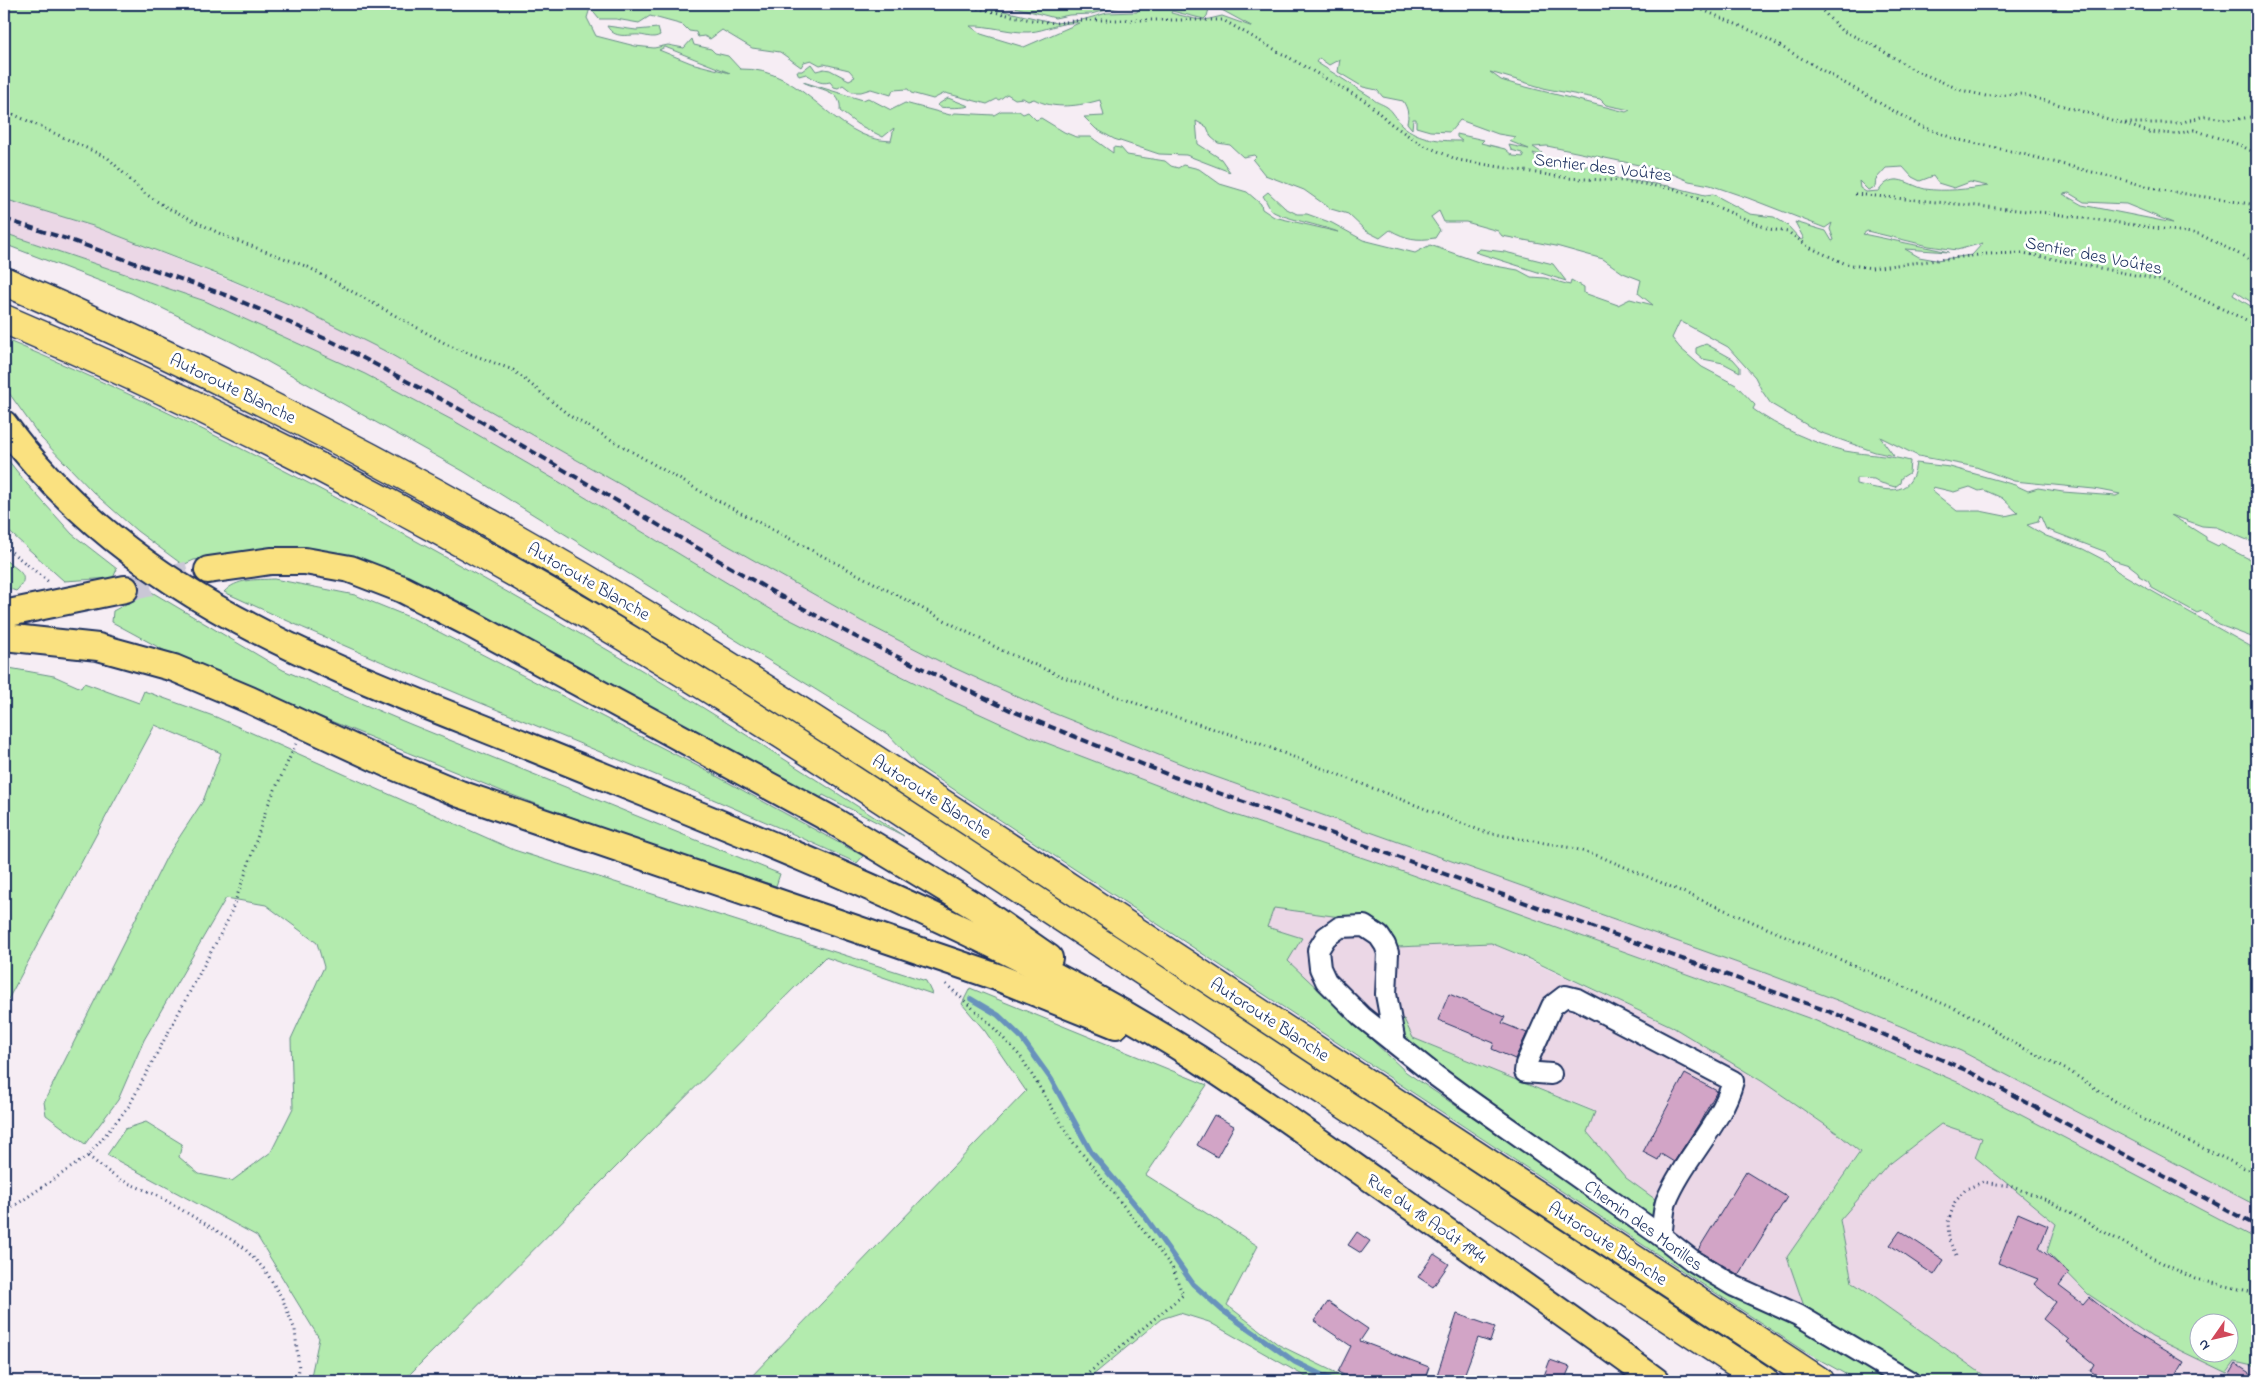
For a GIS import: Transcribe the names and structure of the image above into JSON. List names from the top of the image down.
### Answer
{
  "streets": {
    "highway": ["Autoroute Blanche"],
    "main road": ["Rue du 18 Août 1944"],
    "street": ["Chemin des Morilles"],
    "path": ["Sentier des Voûtes"]
  },
  "north": "bottom left"
}
